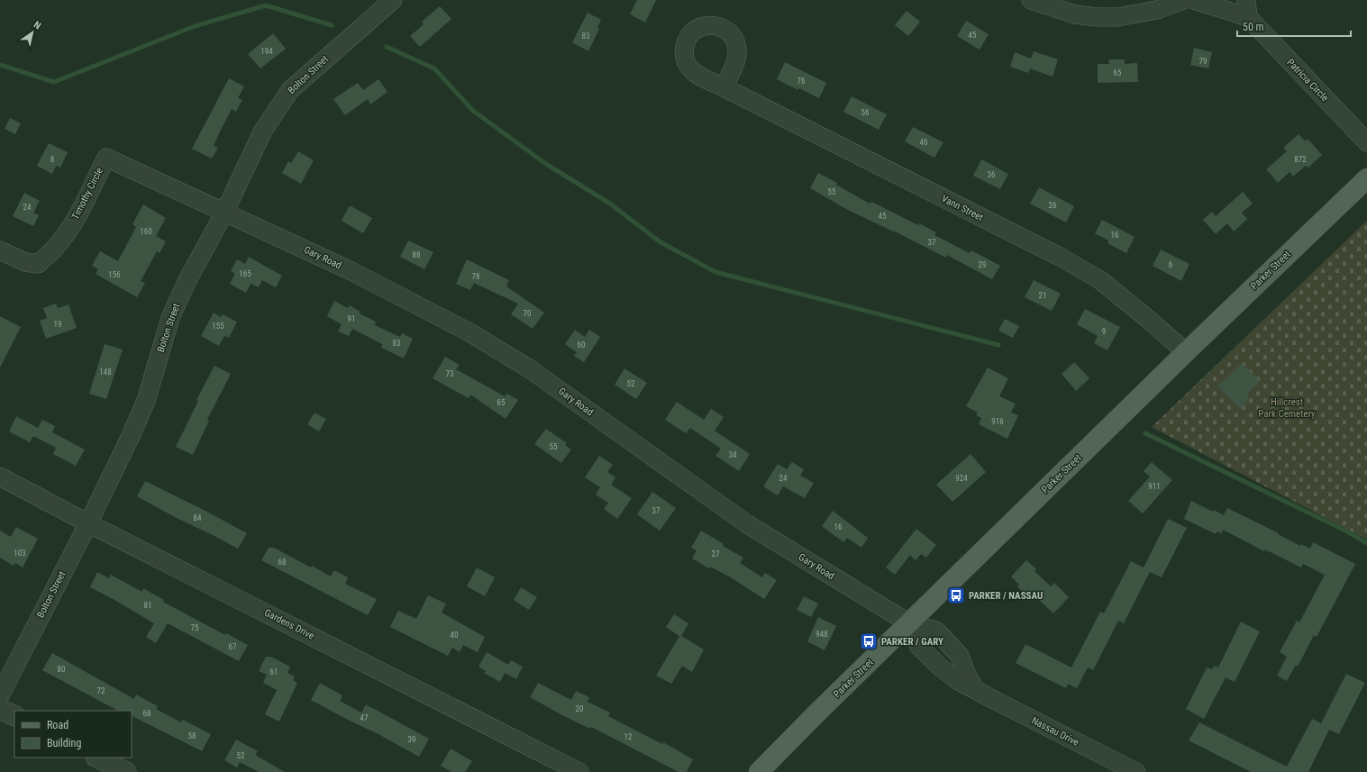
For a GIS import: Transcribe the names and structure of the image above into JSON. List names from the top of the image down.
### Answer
{
  "streets": {
    "main road": ["Parker Street"],
    "street": [
      "Bolton Street",
      "Patricia Circle",
      "Timothy Circle",
      "Vann Street",
      "Gary Road",
      "Gardens Drive",
      "Nassau Drive"
    ]
  },
  "crossings": [
    ["Bolton Street", "Timothy Circle"],
    ["Bolton Street", "Gary Road"],
    ["Bolton Street", "Gardens Drive"],
    ["Timothy Circle", "Gary Road"],
    ["Vann Street", "Parker Street"],
    ["Gary Road", "Parker Street"],
    ["Gary Road", "Nassau Drive"],
    ["Parker Street", "Nassau Drive"]
  ],
  "parks": ["Hillcrest Park Cemetery"],
  "places": {
    "bus stop": ["PARKER / NASSAU", "PARKER / GARY"]
  },
  "house_numbers": [
    "45",
    "83",
    "194",
    "79",
    "65",
    "76",
    "56",
    "46",
    "8",
    "872",
    "36",
    "55",
    "26",
    "24",
    "45",
    "160",
    "16",
    "37",
    "88",
    "29",
    "6",
    "165",
    "156",
    "78",
    "21",
    "70",
    "91",
    "19",
    "155",
    "9",
    "83",
    "60",
    "148",
    "73",
    "52",
    "65",
    "916",
    "55",
    "34",
    "24",
    "924",
    "911",
    "37",
    "84",
    "16",
    "103",
    "27",
    "68",
    "81",
    "75",
    "948",
    "40",
    "67",
    "80",
    "61",
    "72",
    "20",
    "68",
    "47",
    "58",
    "12",
    "39",
    "52"
  ],
  "legend": ["Road", "Building"],
  "scale_bar": "50 m",
  "north": "top right"
}
